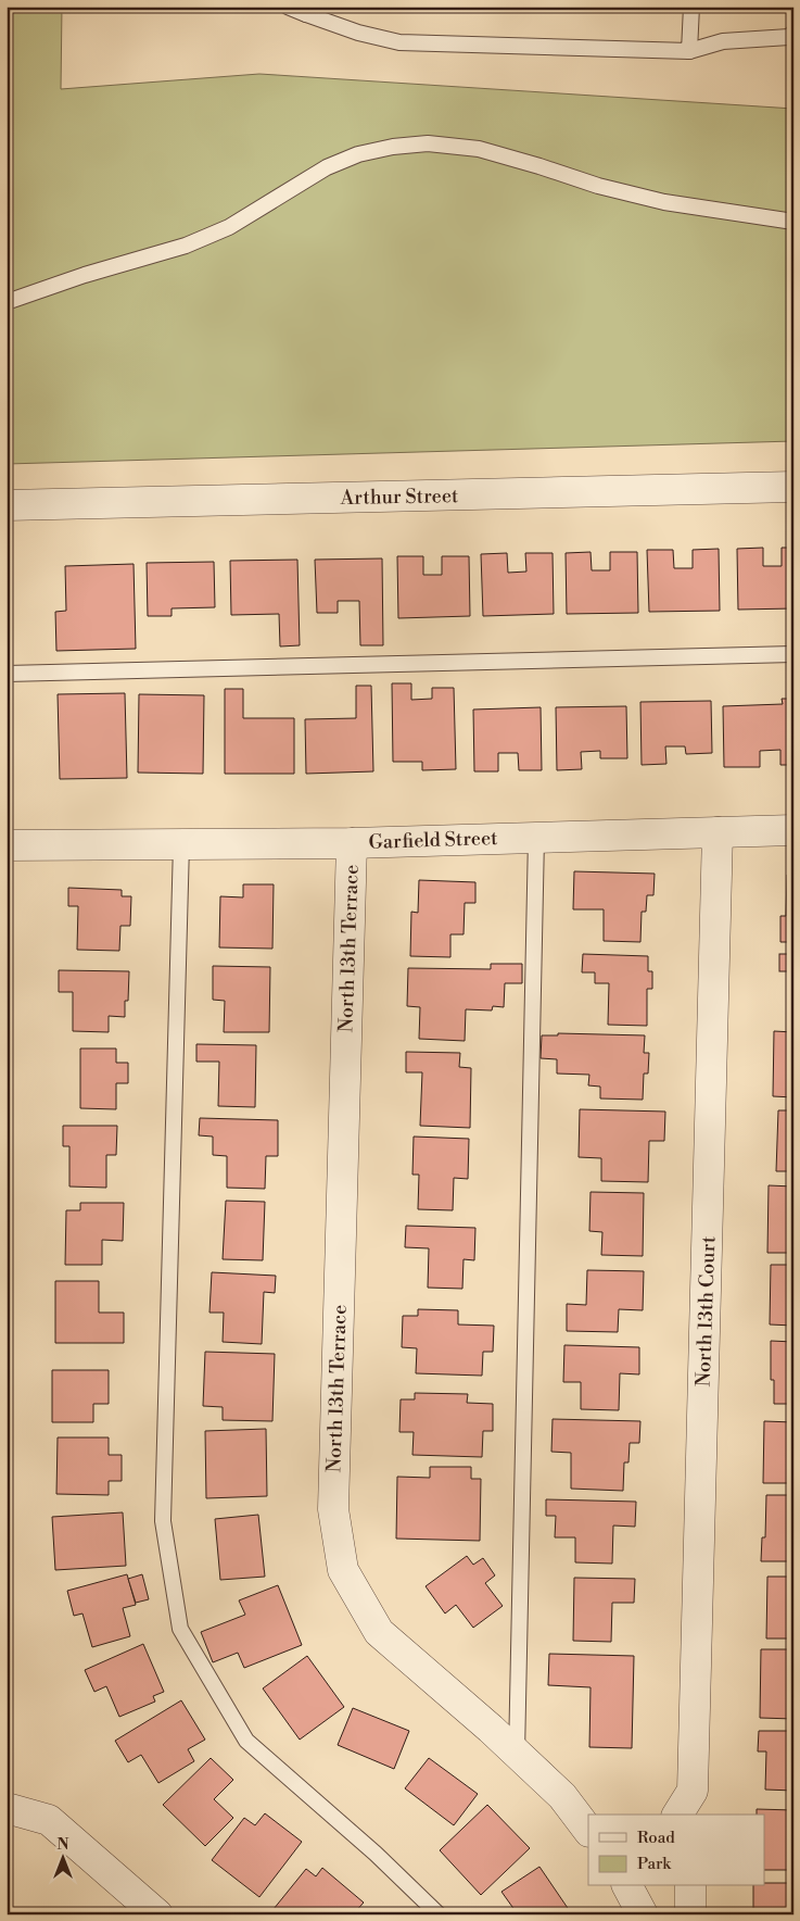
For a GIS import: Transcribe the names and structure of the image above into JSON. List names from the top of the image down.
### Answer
{
  "streets": {
    "street": [
      "Arthur Street",
      "Garfield Street",
      "North 13th Terrace",
      "North 13th Court"
    ]
  },
  "crossings": [
    ["Garfield Street", "North 13th Terrace"],
    ["Garfield Street", "North 13th Court"]
  ],
  "legend": ["Road", "Park"],
  "north": "top"
}
